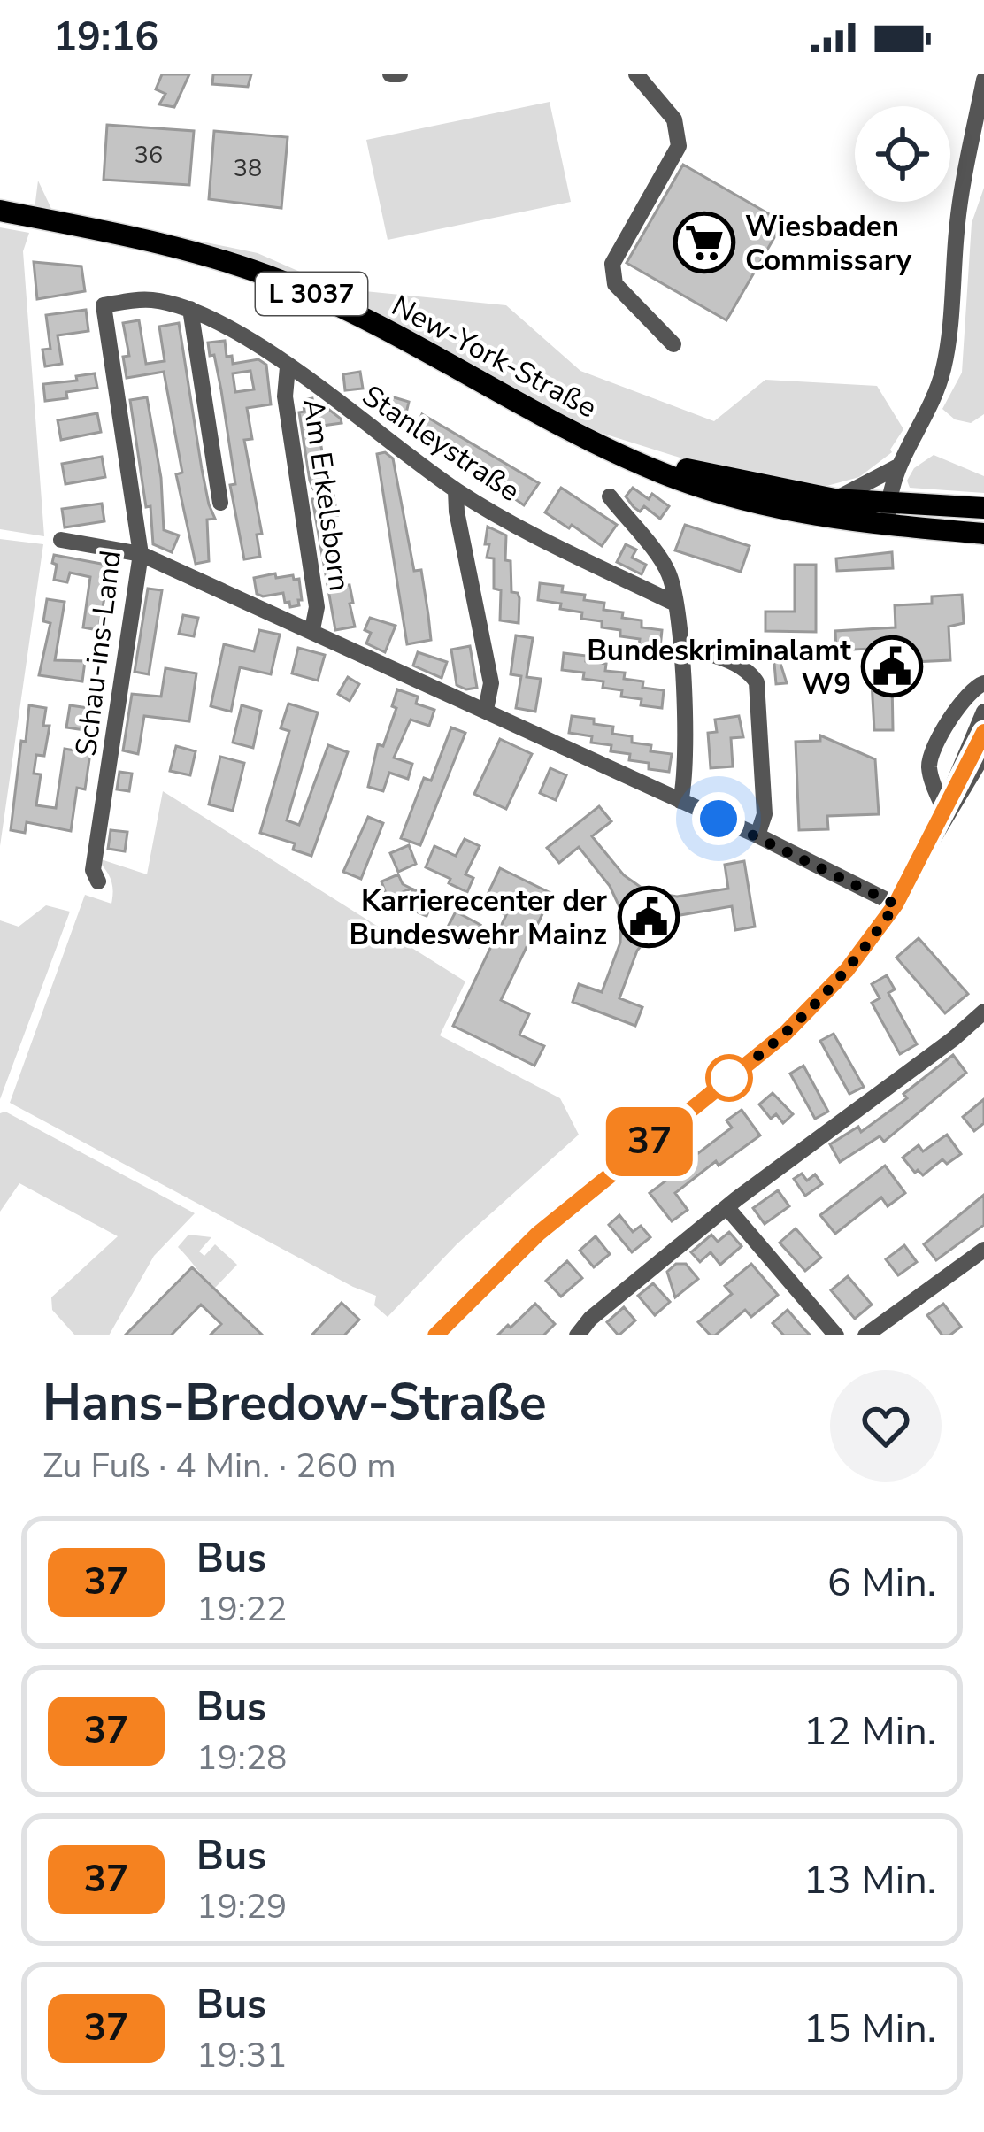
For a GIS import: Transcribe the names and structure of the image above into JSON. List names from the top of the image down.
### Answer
{
  "streets": {
    "main road": ["L 3037", "New-York-Straße"],
    "street": ["Stanleystraße", "Am Erkelsborn", "Schau-ins-Land"]
  },
  "crossings": [
    ["Stanleystraße", "Am Erkelsborn"],
    ["Stanleystraße", "Schau-ins-Land"]
  ],
  "places": {
    "supermarket": ["Wiesbaden Commissary"],
    "public building": ["Bundeskriminalamt W9", "Karrierecenter der Bundeswehr Mainz"]
  },
  "lines": ["bus line 37"],
  "house_numbers": ["36", "38"],
  "page": {
    "status": "19:16",
    "on_map": "37",
    "heading": ["Hans-Bredow-Straße", "Zu Fuß · 4 Min. · 260 m"],
    "list": [
      {
        "mark": "37",
        "name": "Bus",
        "note": "19:22",
        "value": "6 Min."
      },
      {
        "mark": "37",
        "name": "Bus",
        "note": "19:28",
        "value": "12 Min."
      },
      {
        "mark": "37",
        "name": "Bus",
        "note": "19:29",
        "value": "13 Min."
      },
      {
        "mark": "37",
        "name": "Bus",
        "note": "19:31",
        "value": "15 Min."
      }
    ]
  }
}
